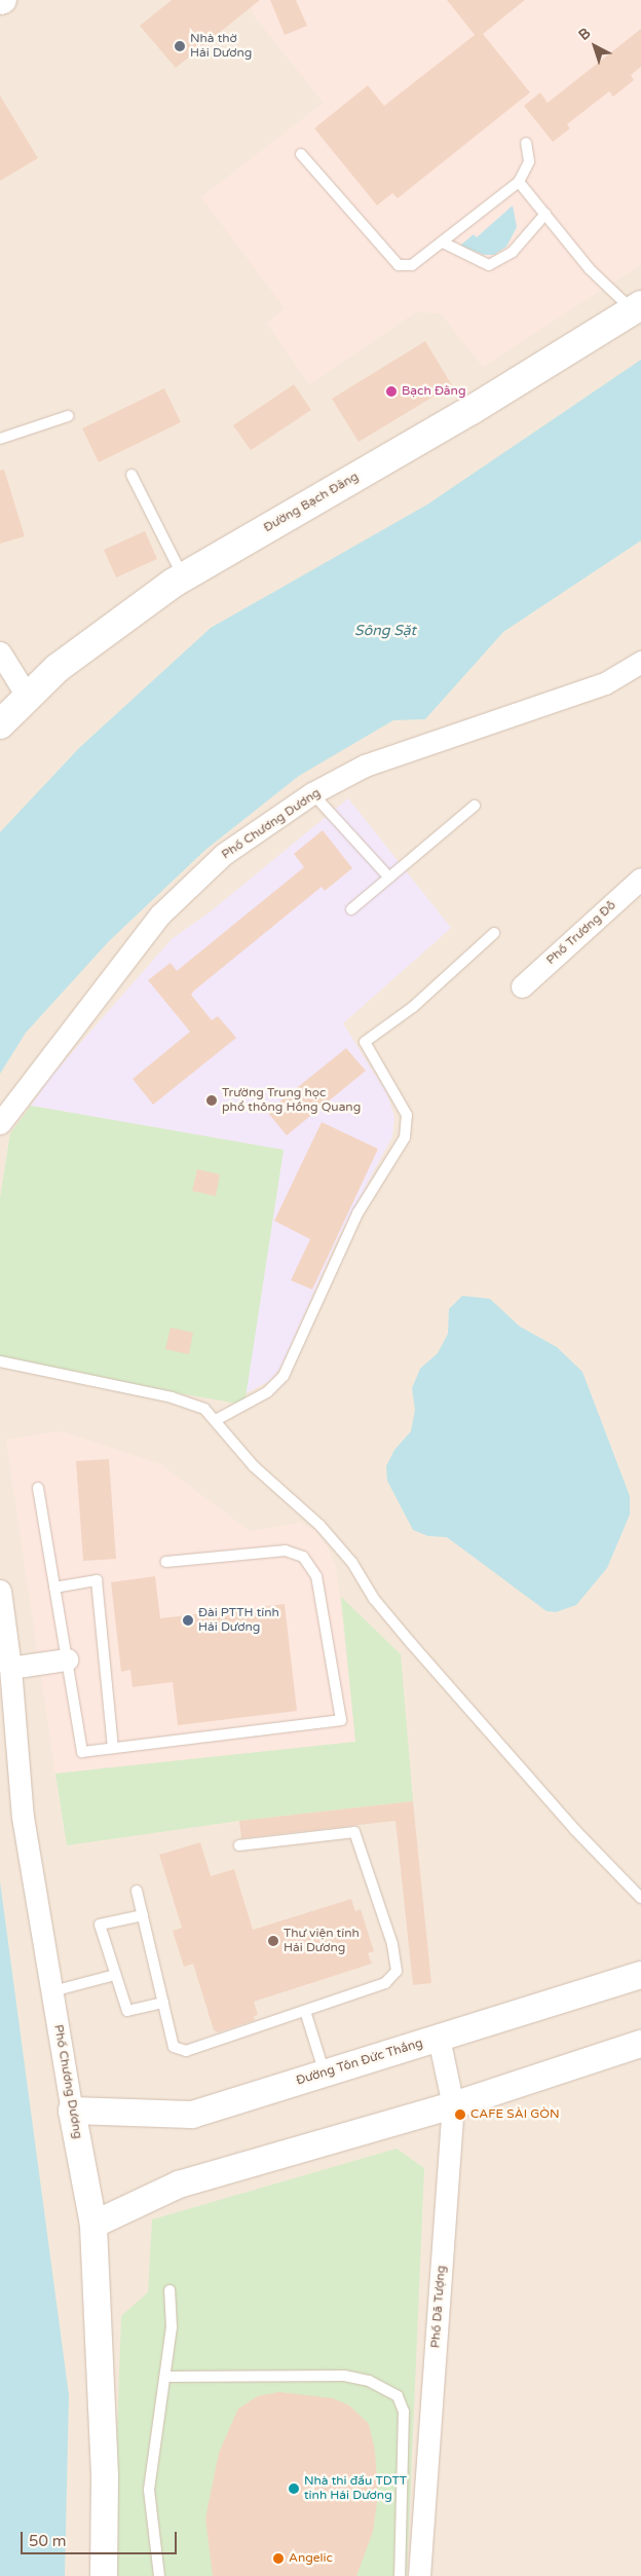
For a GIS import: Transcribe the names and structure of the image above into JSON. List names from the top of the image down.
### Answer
{
  "streets": {
    "main road": ["Đường Bạch Đằng"],
    "street": [
      "Phố Chương Dương",
      "Phố Trương Đỗ",
      "Đường Tôn Đức Thắng",
      "Phố Dã Tượng"
    ]
  },
  "crossings": [
    ["Phố Chương Dương", "Đường Tôn Đức Thắng"],
    ["Đường Tôn Đức Thắng", "Phố Dã Tượng"]
  ],
  "water": ["Sông Sặt"],
  "places": [
    "Nhà thờ Hải Dương",
    "Bạch Đằng",
    "Trường Trung học phổ thông Hồng Quang",
    "Đài PTTH tỉnh Hải Dương",
    "Thư viện tỉnh Hải Dương",
    "CAFE SÀI GÒN",
    "Nhà thi đấu TDTT tỉnh Hải Dương",
    "Angelic"
  ],
  "scale_bar": "50 m",
  "north": "top left"
}
